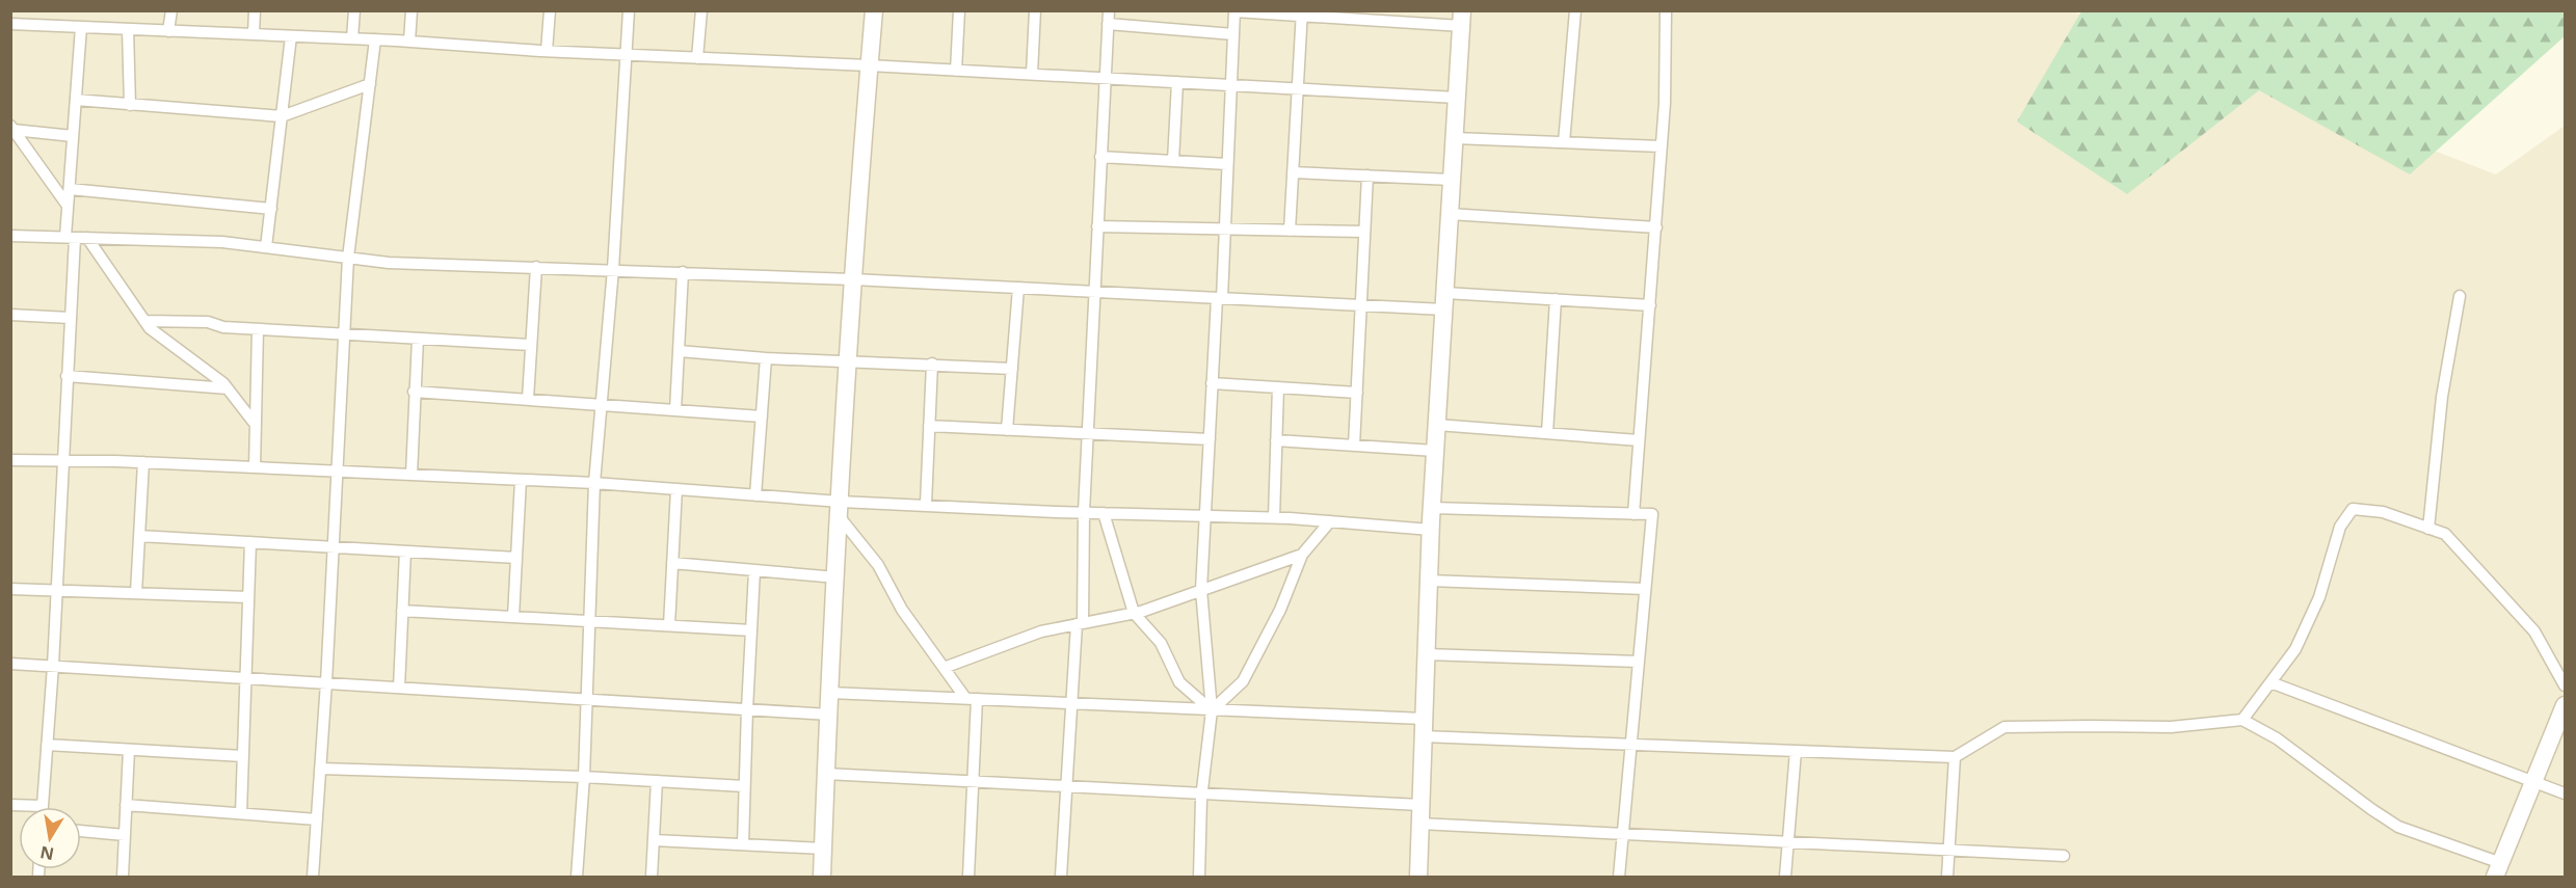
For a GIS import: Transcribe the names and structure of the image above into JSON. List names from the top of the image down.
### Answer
{
  "north": "bottom"
}
